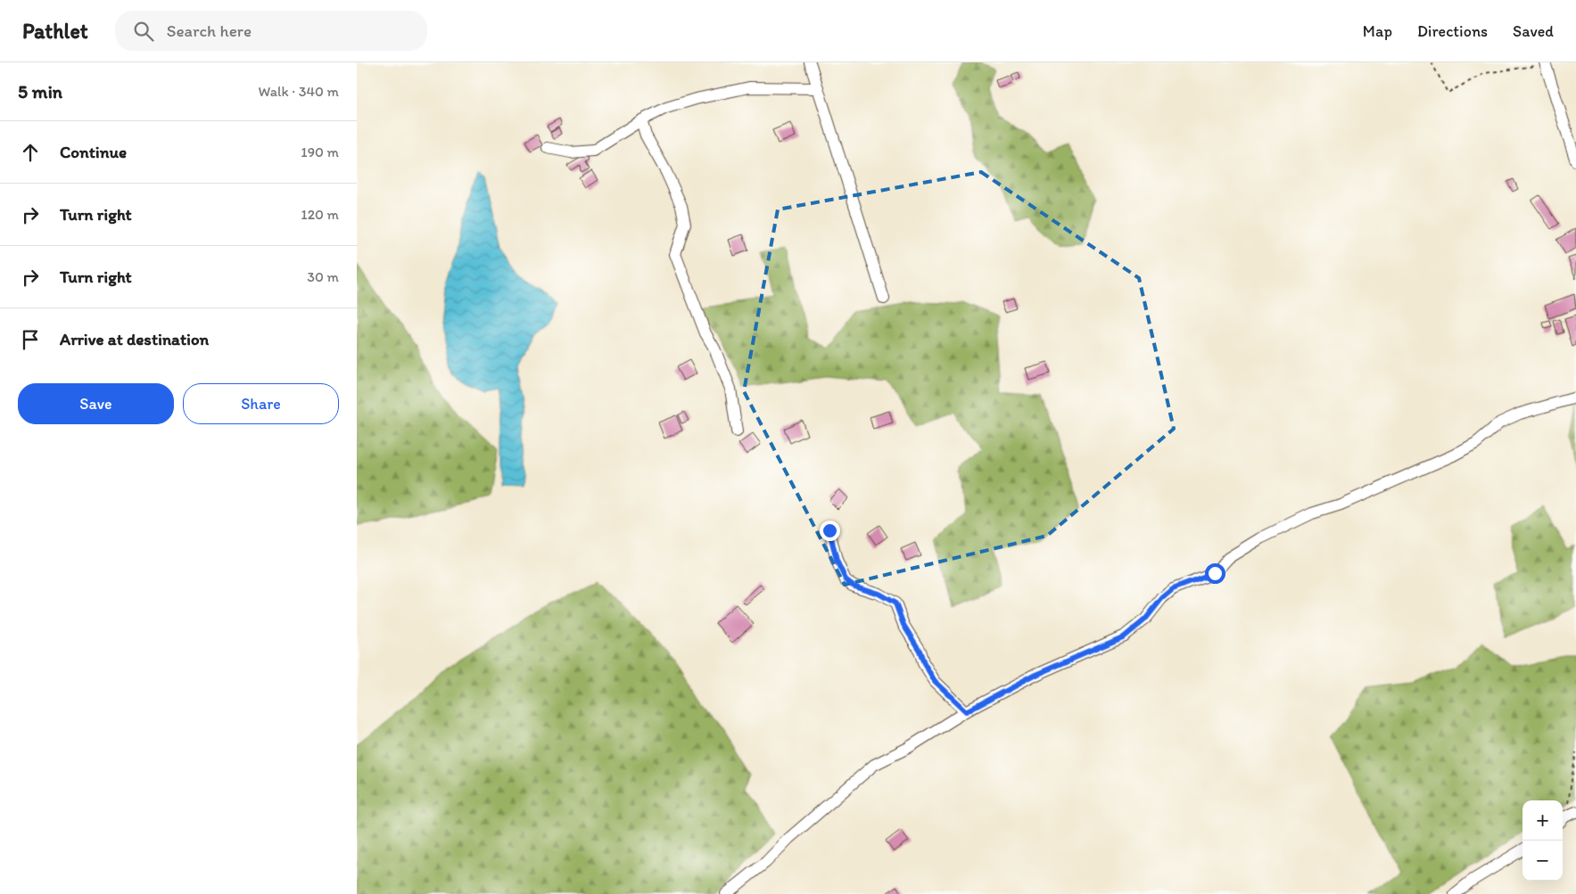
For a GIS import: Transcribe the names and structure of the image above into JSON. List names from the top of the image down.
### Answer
{
  "page": {
    "header": "Pathlet",
    "search": "Search here",
    "nav": ["Map", "Directions", "Saved"],
    "heading": ["5 min", "Walk · 340 m"],
    "list": [
      ["Continue", "190 m"],
      ["Turn right", "120 m"],
      ["Turn right", "30 m"],
      "Arrive at destination"
    ],
    "buttons": ["Save", "Share"],
    "map_buttons": ["+", "−"]
  }
}
